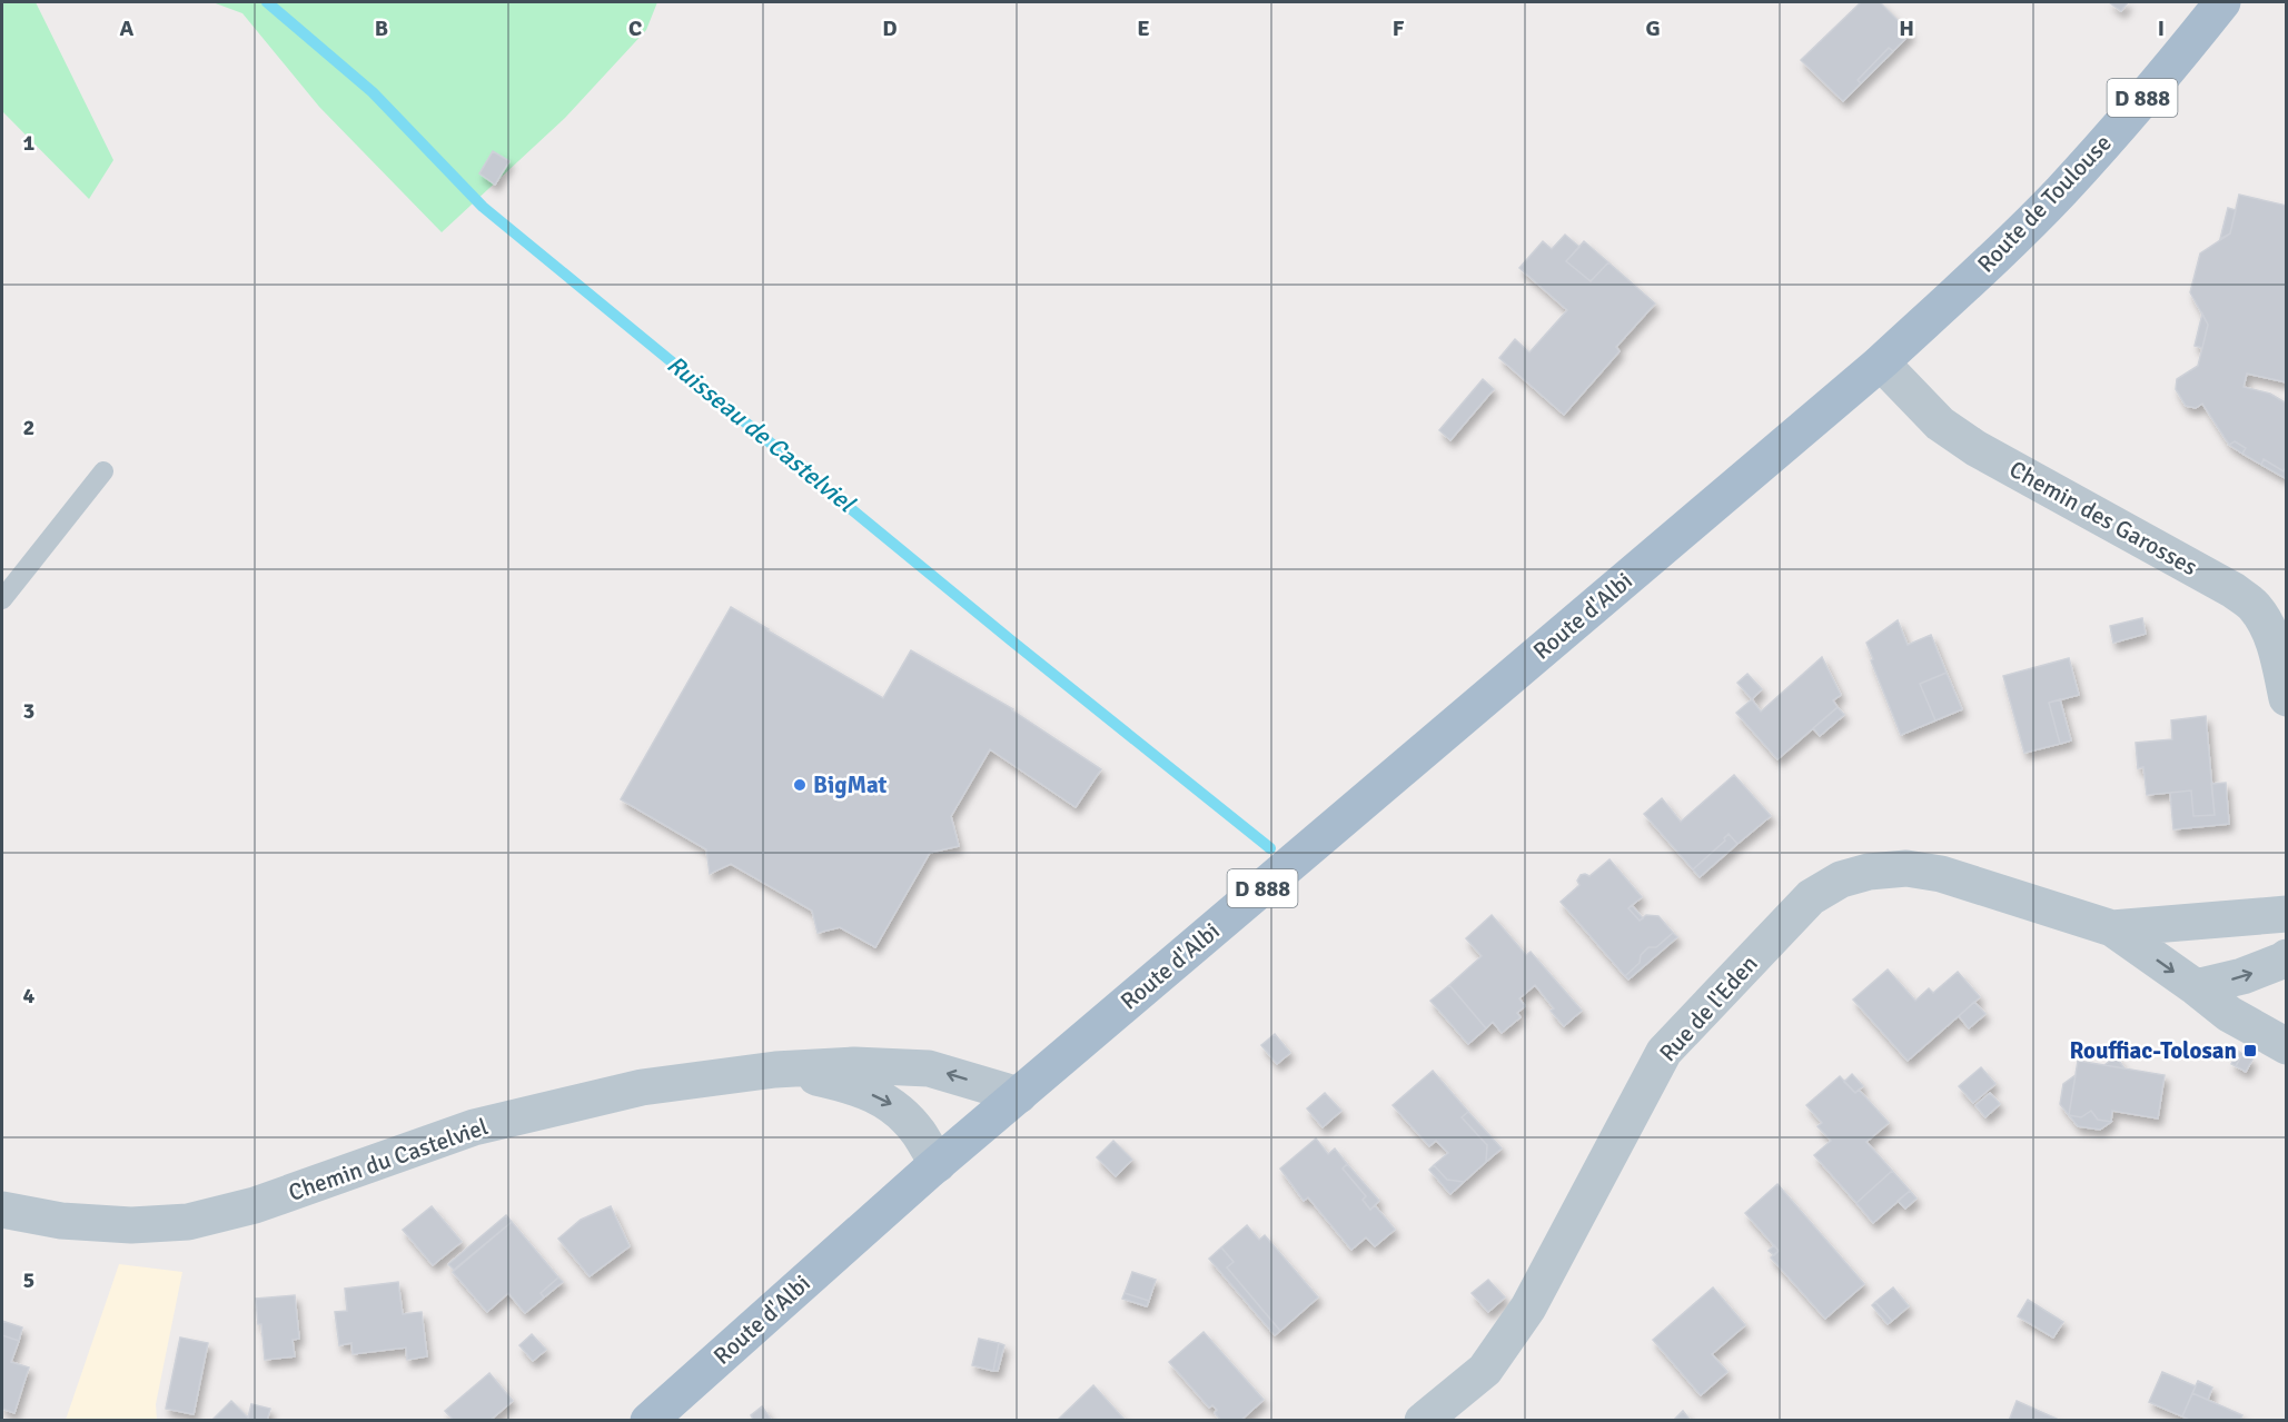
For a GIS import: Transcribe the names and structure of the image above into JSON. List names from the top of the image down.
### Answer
{
  "streets": {
    "main road": ["D 888", "Route de Toulouse", "Route d'Albi"],
    "street": ["Chemin des Garosses", "Rue de l'Eden", "Chemin du Castelviel"]
  },
  "crossings": [
    ["Route de Toulouse", "Chemin des Garosses"],
    ["Route de Toulouse", "Route d'Albi"],
    ["Chemin des Garosses", "Route d'Albi"],
    ["Route d'Albi", "Chemin du Castelviel"]
  ],
  "water": ["Ruisseau de Castelviel"],
  "places": {
    "other": ["BigMat"],
    "transit": ["Rouffiac-Tolosan"]
  },
  "grid": {
    "columns": [
      "A",
      "B",
      "C",
      "D",
      "E",
      "F",
      "G",
      "H",
      "I"
    ],
    "rows": [
      "1",
      "2",
      "3",
      "4",
      "5"
    ]
  }
}
